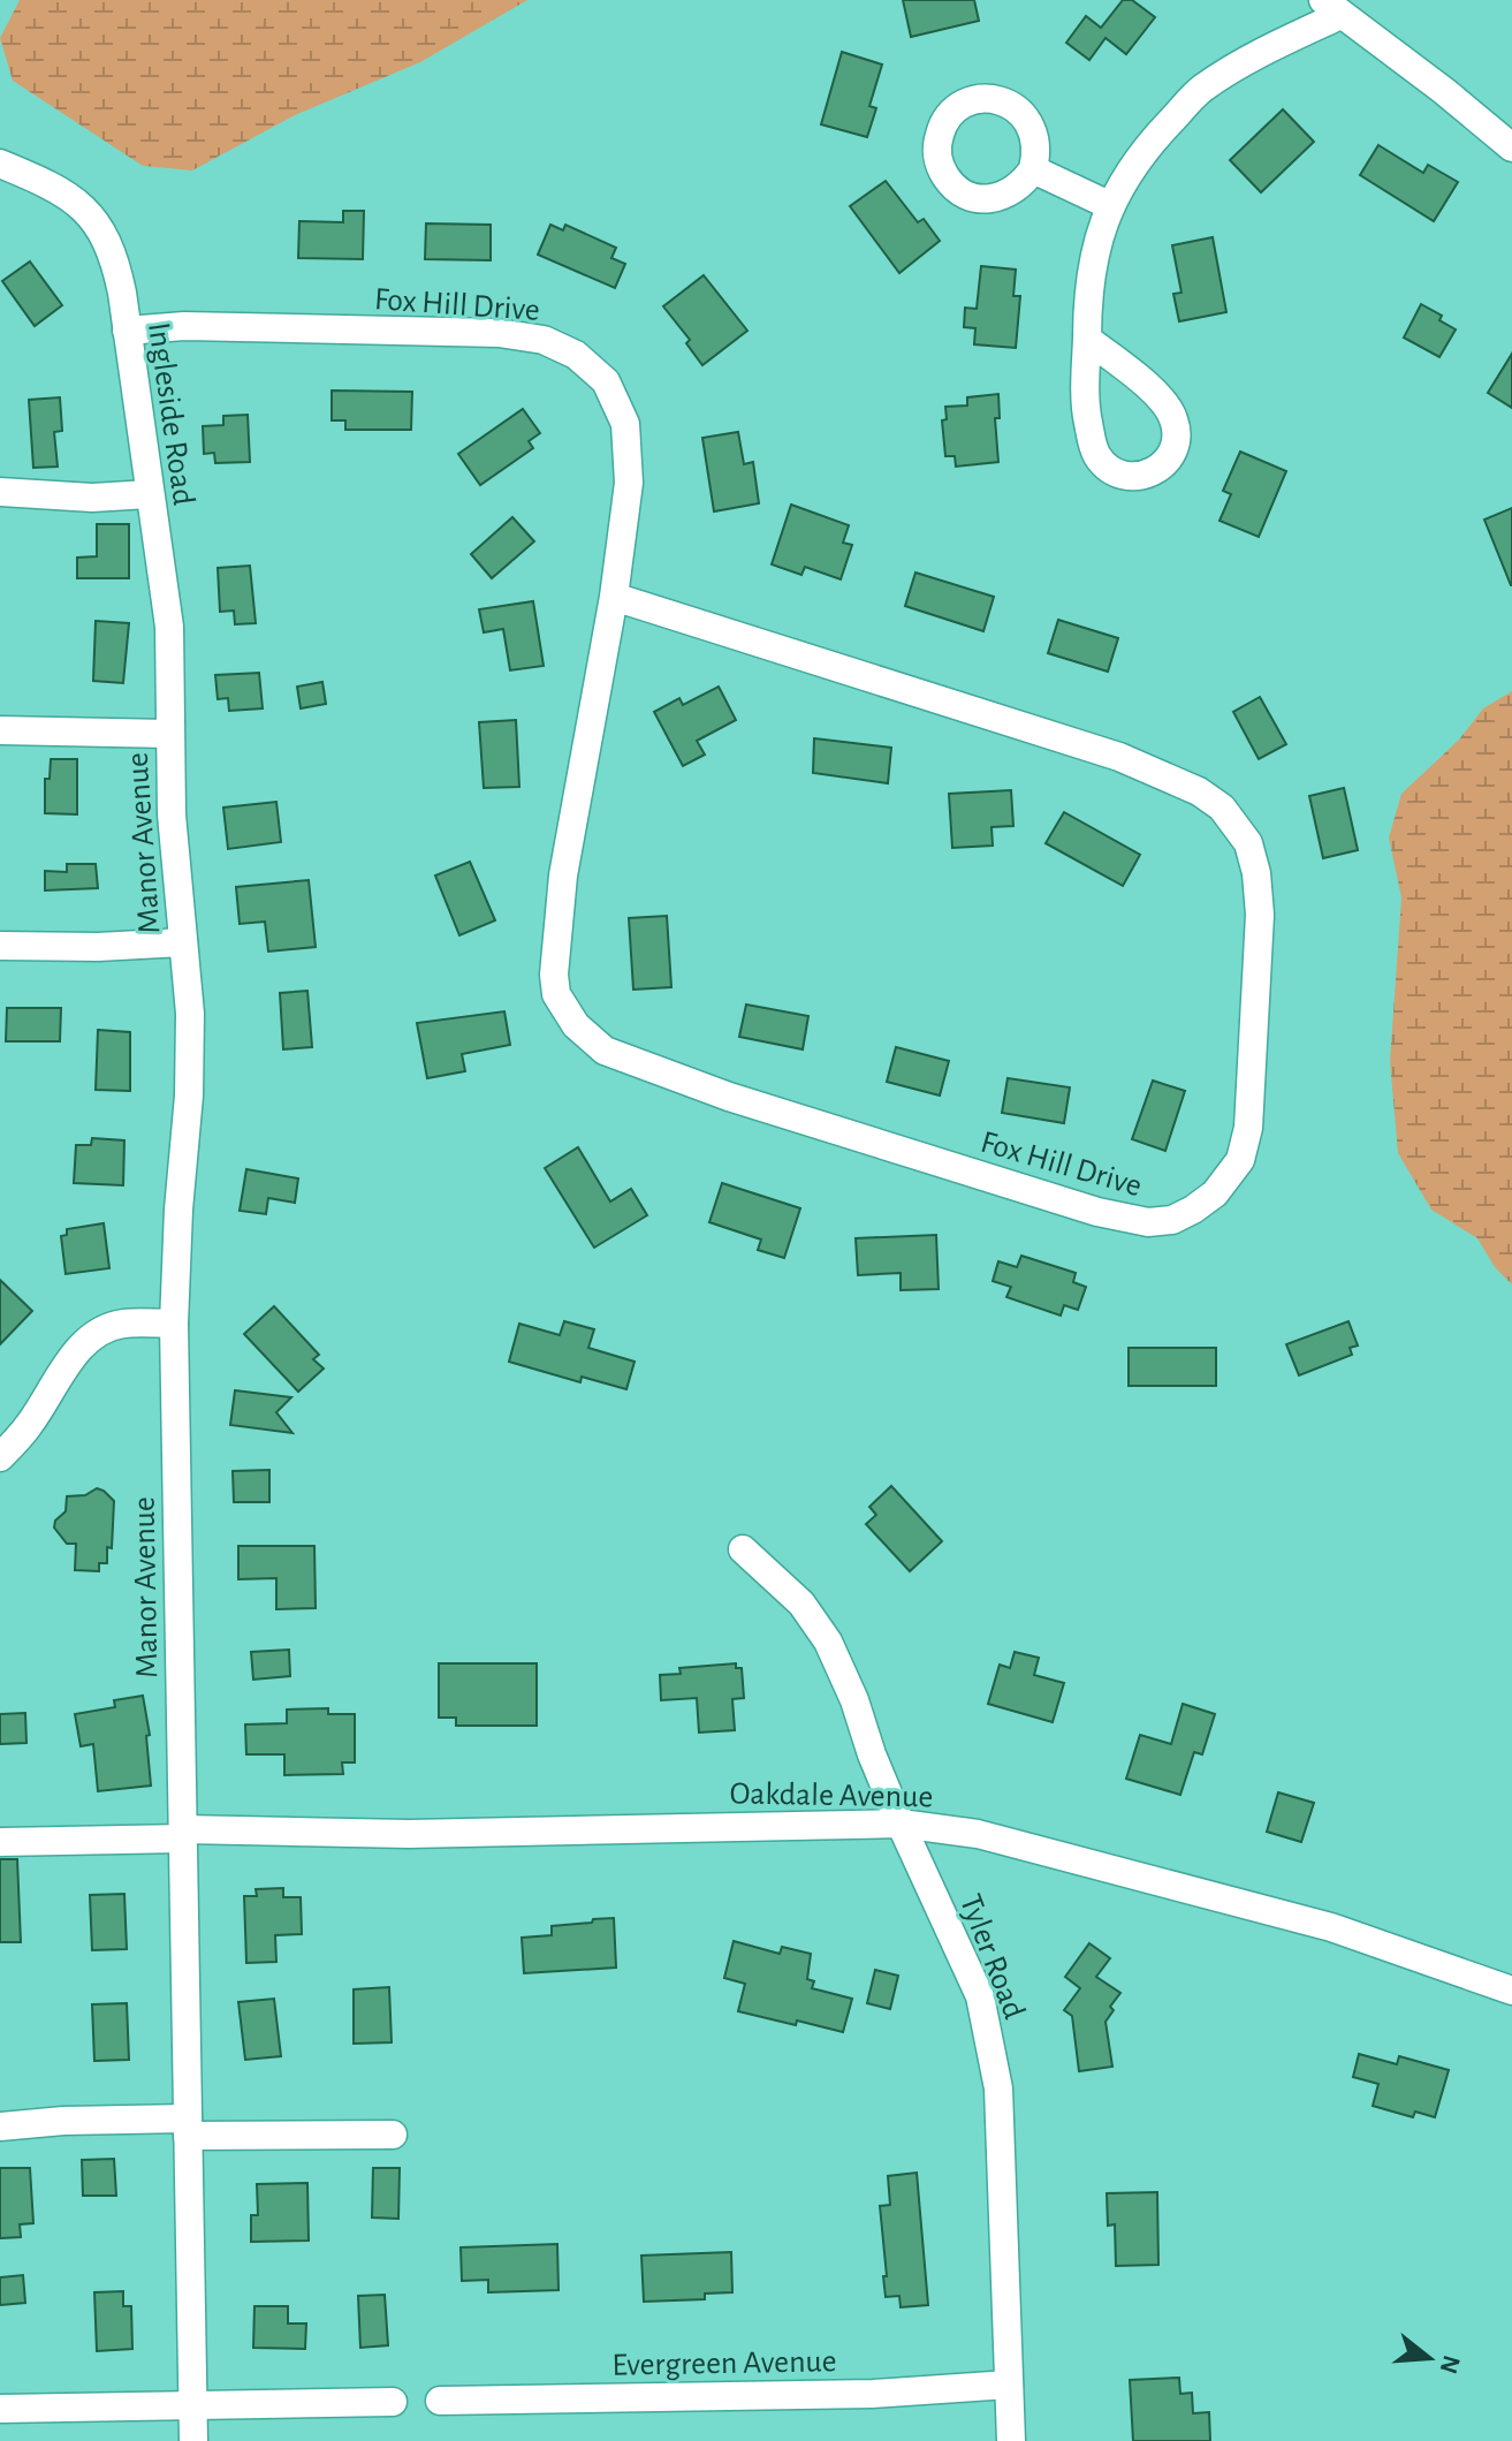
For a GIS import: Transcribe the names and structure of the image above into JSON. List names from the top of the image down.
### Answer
{
  "streets": {
    "street": [
      "Fox Hill Drive",
      "Ingleside Road",
      "Manor Avenue",
      "Oakdale Avenue",
      "Tyler Road",
      "Evergreen Avenue"
    ]
  },
  "crossings": [
    ["Fox Hill Drive", "Ingleside Road"],
    ["Ingleside Road", "Manor Avenue"],
    ["Manor Avenue", "Oakdale Avenue"],
    ["Oakdale Avenue", "Tyler Road"],
    ["Tyler Road", "Evergreen Avenue"]
  ],
  "north": "right"
}
